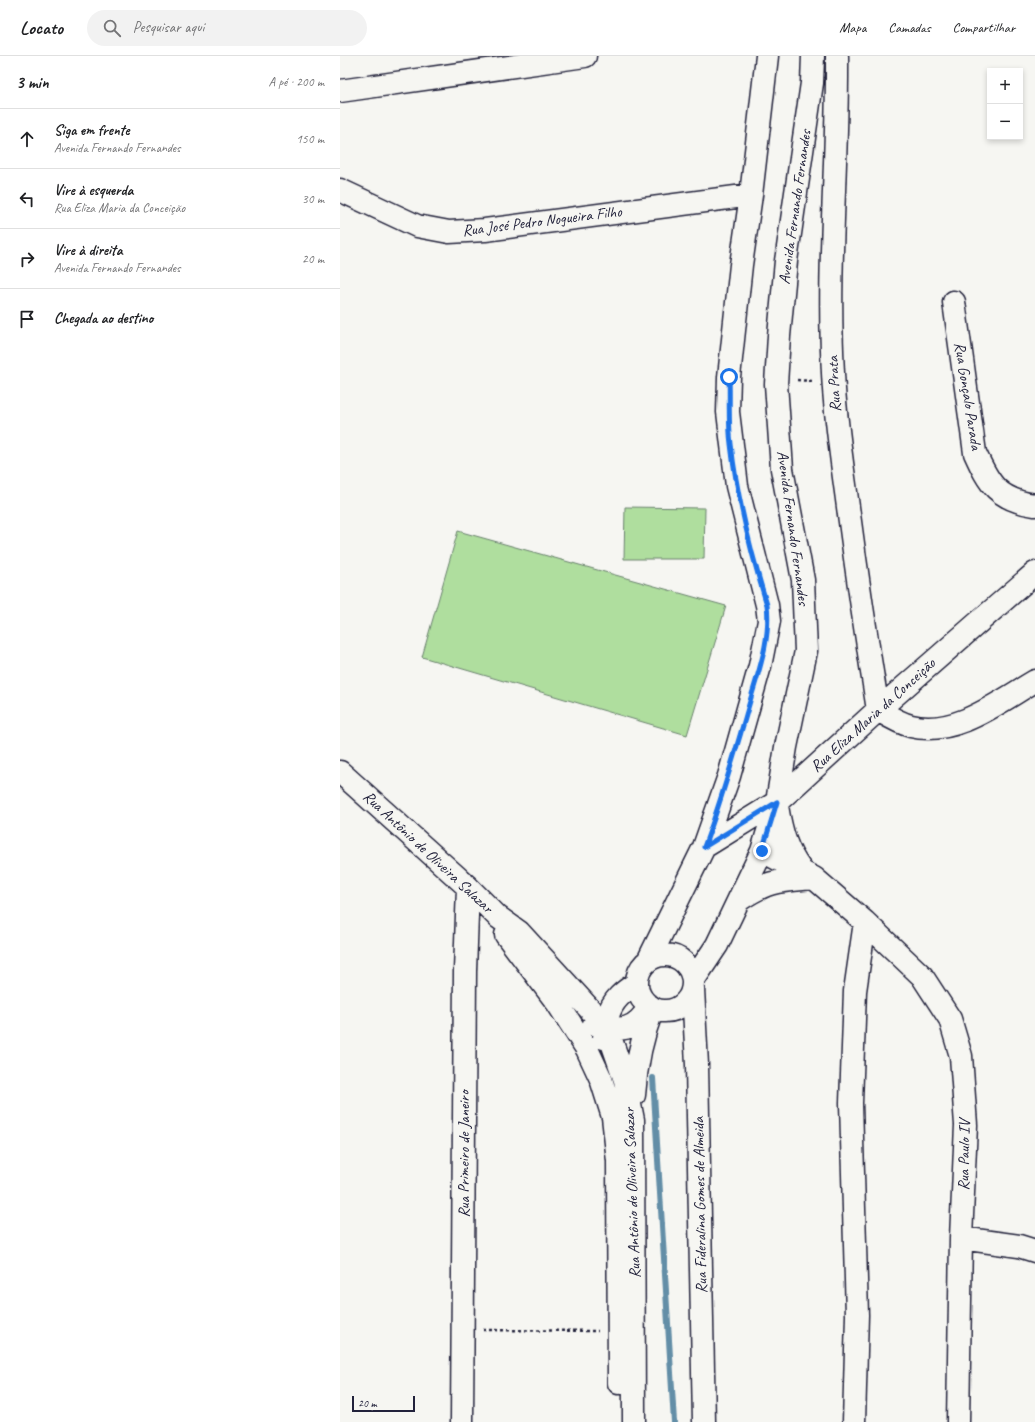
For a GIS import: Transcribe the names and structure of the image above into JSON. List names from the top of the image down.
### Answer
{
  "streets": {
    "street": [
      "Avenida Fernando Fernandes",
      "Rua José Pedro Nogueira Filho",
      "Rua Prata",
      "Rua Gonçalo Parada",
      "Rua Eliza Maria da Conceição",
      "Rua Antônio de Oliveira Salazar",
      "Rua Primeiro de Janeiro",
      "Rua Paulo IV",
      "Rua Fideralina Gomes de Almeida"
    ]
  },
  "crossings": [
    ["Avenida Fernando Fernandes", "Rua Eliza Maria da Conceição"],
    ["Avenida Fernando Fernandes", "Rua Paulo IV"],
    ["Avenida Fernando Fernandes", "Rua Fideralina Gomes de Almeida"],
    ["Rua Prata", "Rua Eliza Maria da Conceição"],
    ["Rua Antônio de Oliveira Salazar", "Rua Primeiro de Janeiro"]
  ],
  "scale_bar": "20 m",
  "page": {
    "header": "Locato",
    "search": "Pesquisar aqui",
    "nav": ["Mapa", "Camadas", "Compartilhar"],
    "heading": ["3 min", "A pé · 200 m"],
    "map_buttons": ["+", "−"],
    "list": [
      ["Siga em frente", "Avenida Fernando Fernandes", "150 m"],
      ["Vire à esquerda", "Rua Eliza Maria da Conceição", "30 m"],
      ["Vire à direita", "Avenida Fernando Fernandes", "20 m"],
      "Chegada ao destino"
    ],
    "scale": "20 m"
  }
}
